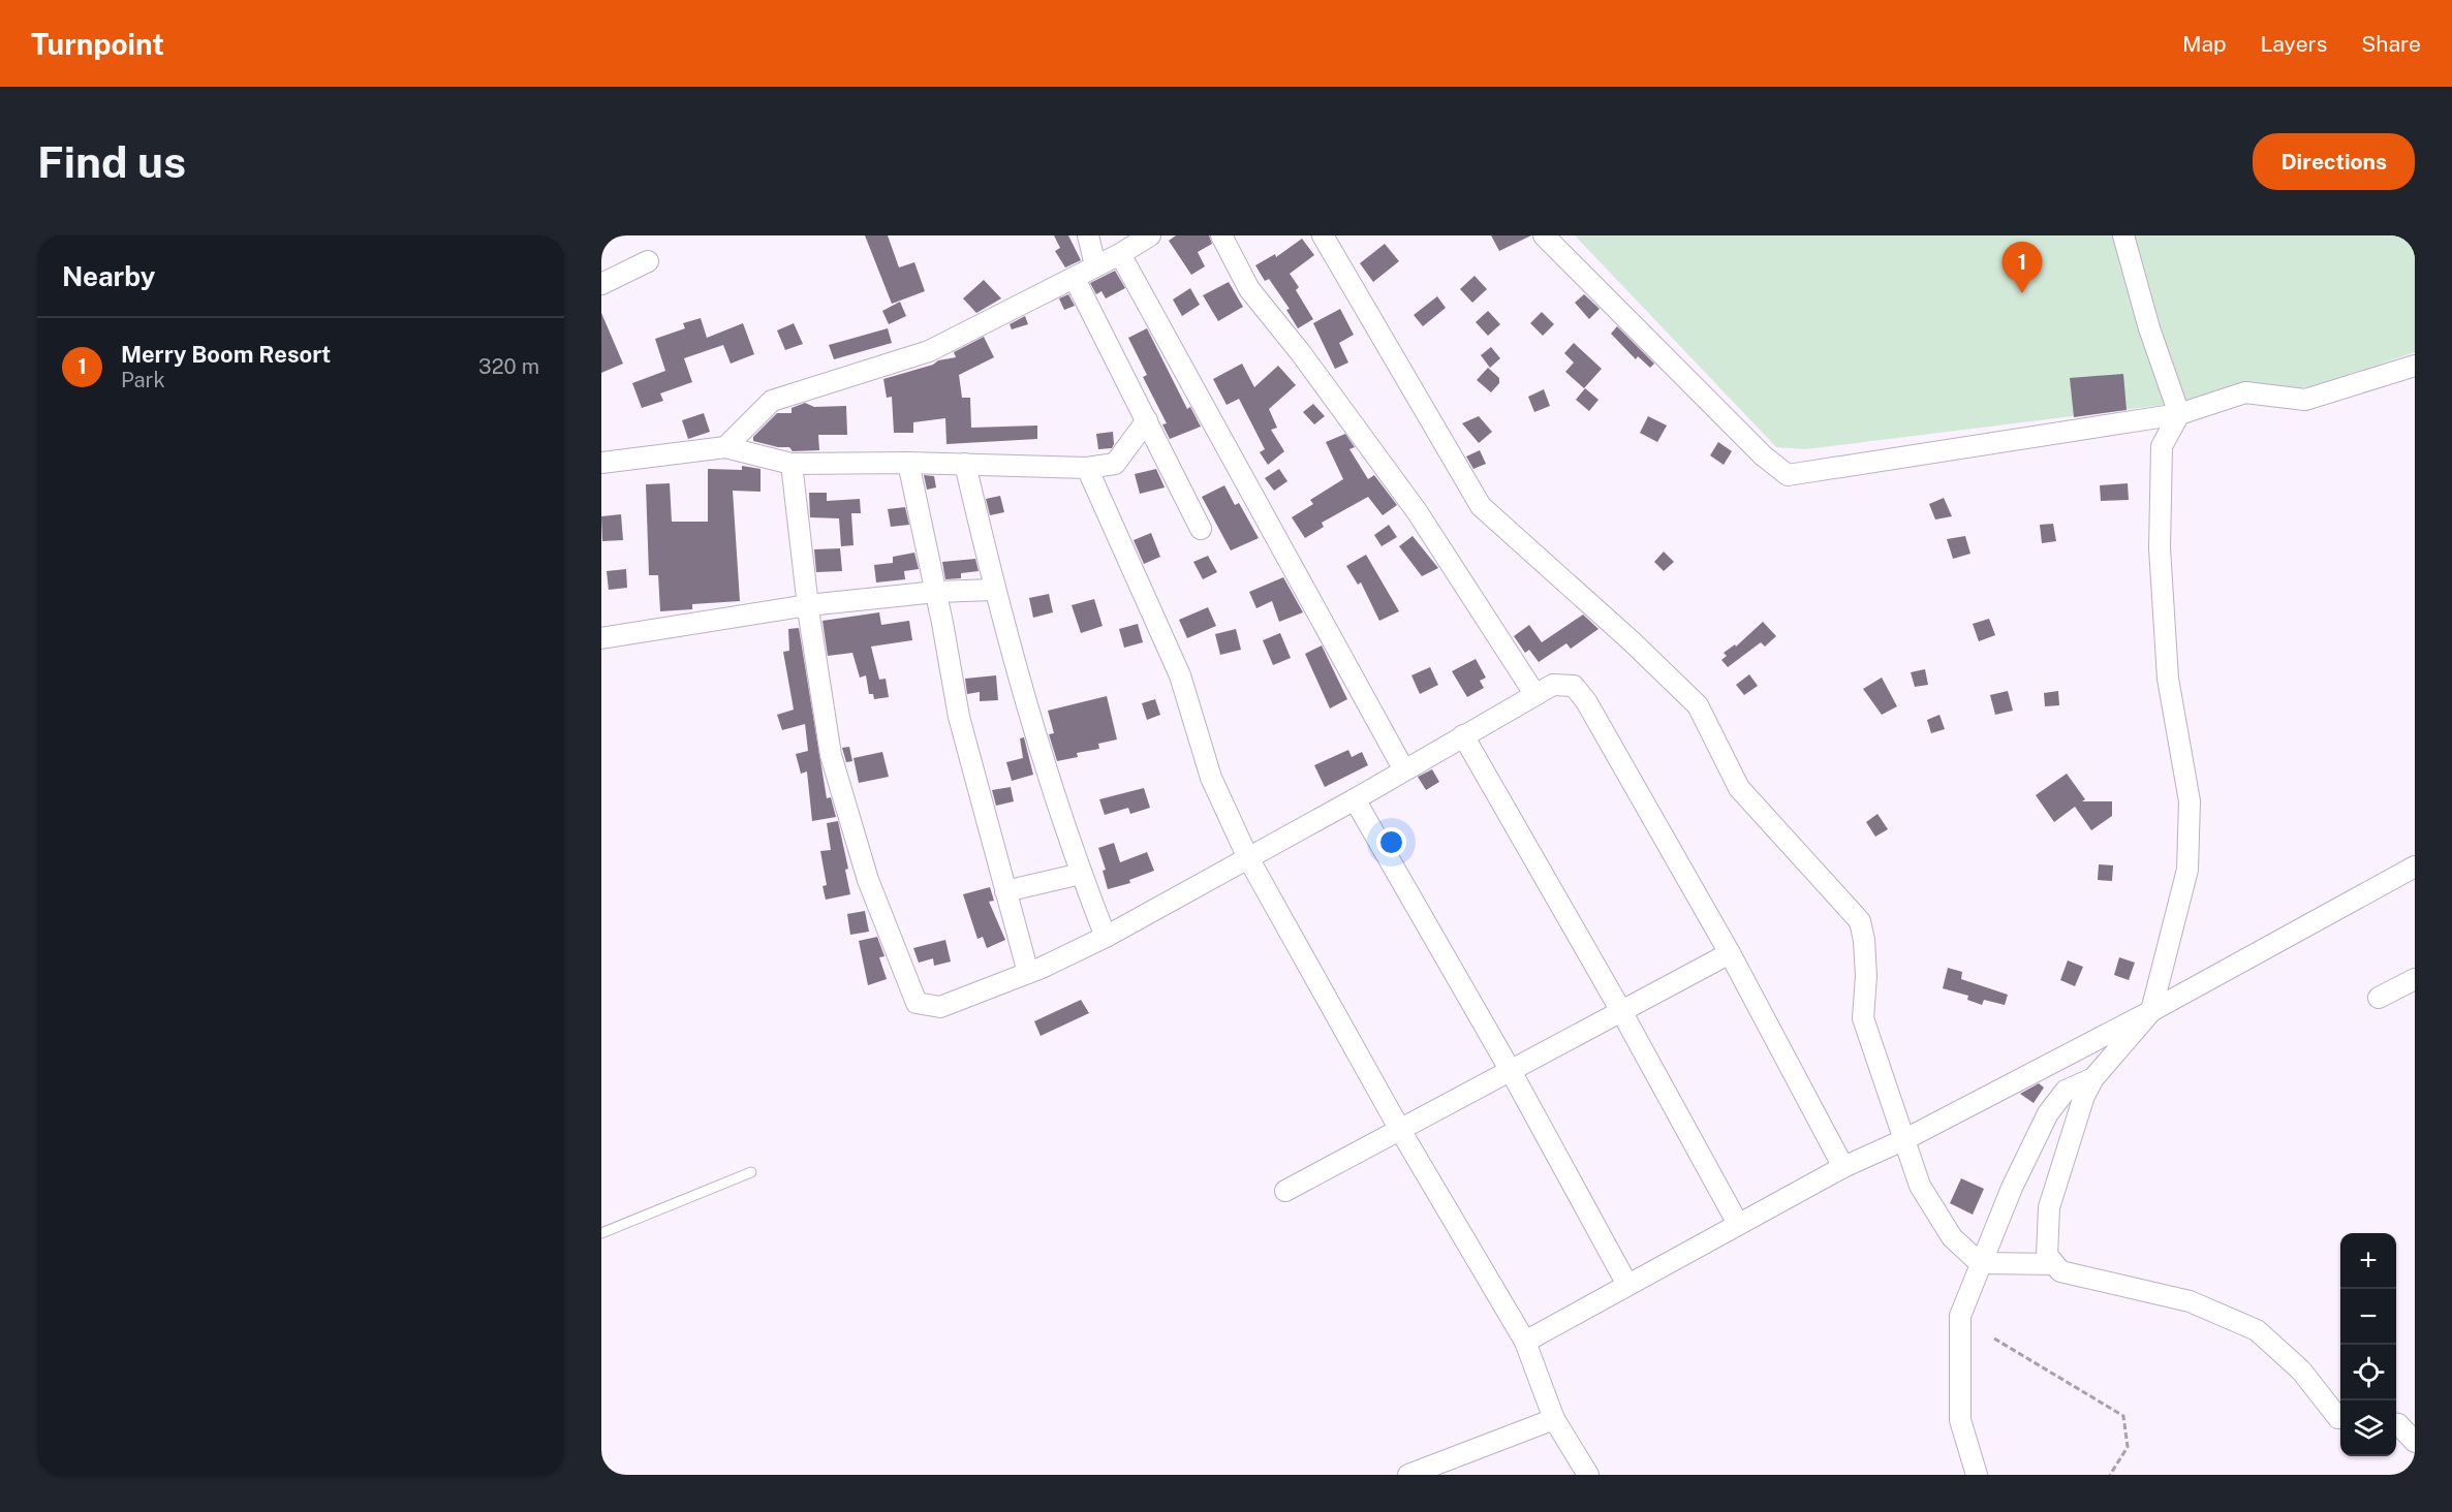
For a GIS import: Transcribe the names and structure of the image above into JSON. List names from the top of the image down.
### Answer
{
  "page": {
    "header": "Turnpoint",
    "nav": ["Map", "Layers", "Share"],
    "buttons": "Directions",
    "title": "Find us",
    "heading": "Nearby",
    "pins": "1",
    "list": [
      {
        "mark": "1",
        "name": "Merry Boom Resort",
        "note": "Park",
        "value": "320 m"
      }
    ],
    "map_buttons": ["+", "−"]
  }
}
